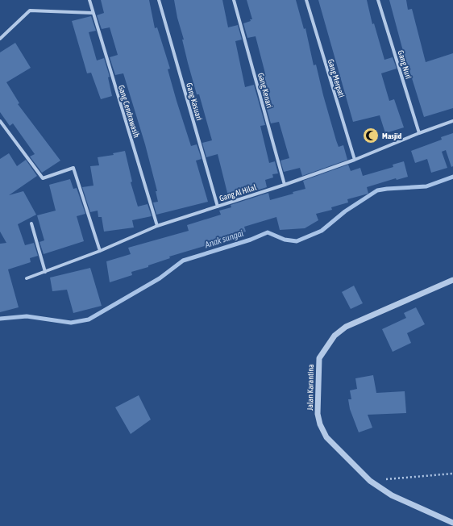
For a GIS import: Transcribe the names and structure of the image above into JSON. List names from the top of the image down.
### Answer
{
  "streets": {
    "street": [
      "Gang Nuri",
      "Gang Merpati",
      "Gang Kenari",
      "Gang Kasuari",
      "Gang Cendrawasih",
      "Gang Al Hilal",
      "Jalan Karantina"
    ]
  },
  "crossings": [
    ["Gang Nuri", "Gang Al Hilal"],
    ["Gang Merpati", "Gang Al Hilal"],
    ["Gang Kenari", "Gang Al Hilal"],
    ["Gang Kasuari", "Gang Al Hilal"],
    ["Gang Cendrawasih", "Gang Al Hilal"]
  ],
  "water": ["Anak sungai"],
  "places": {
    "mosque": ["Masjid"]
  }
}
